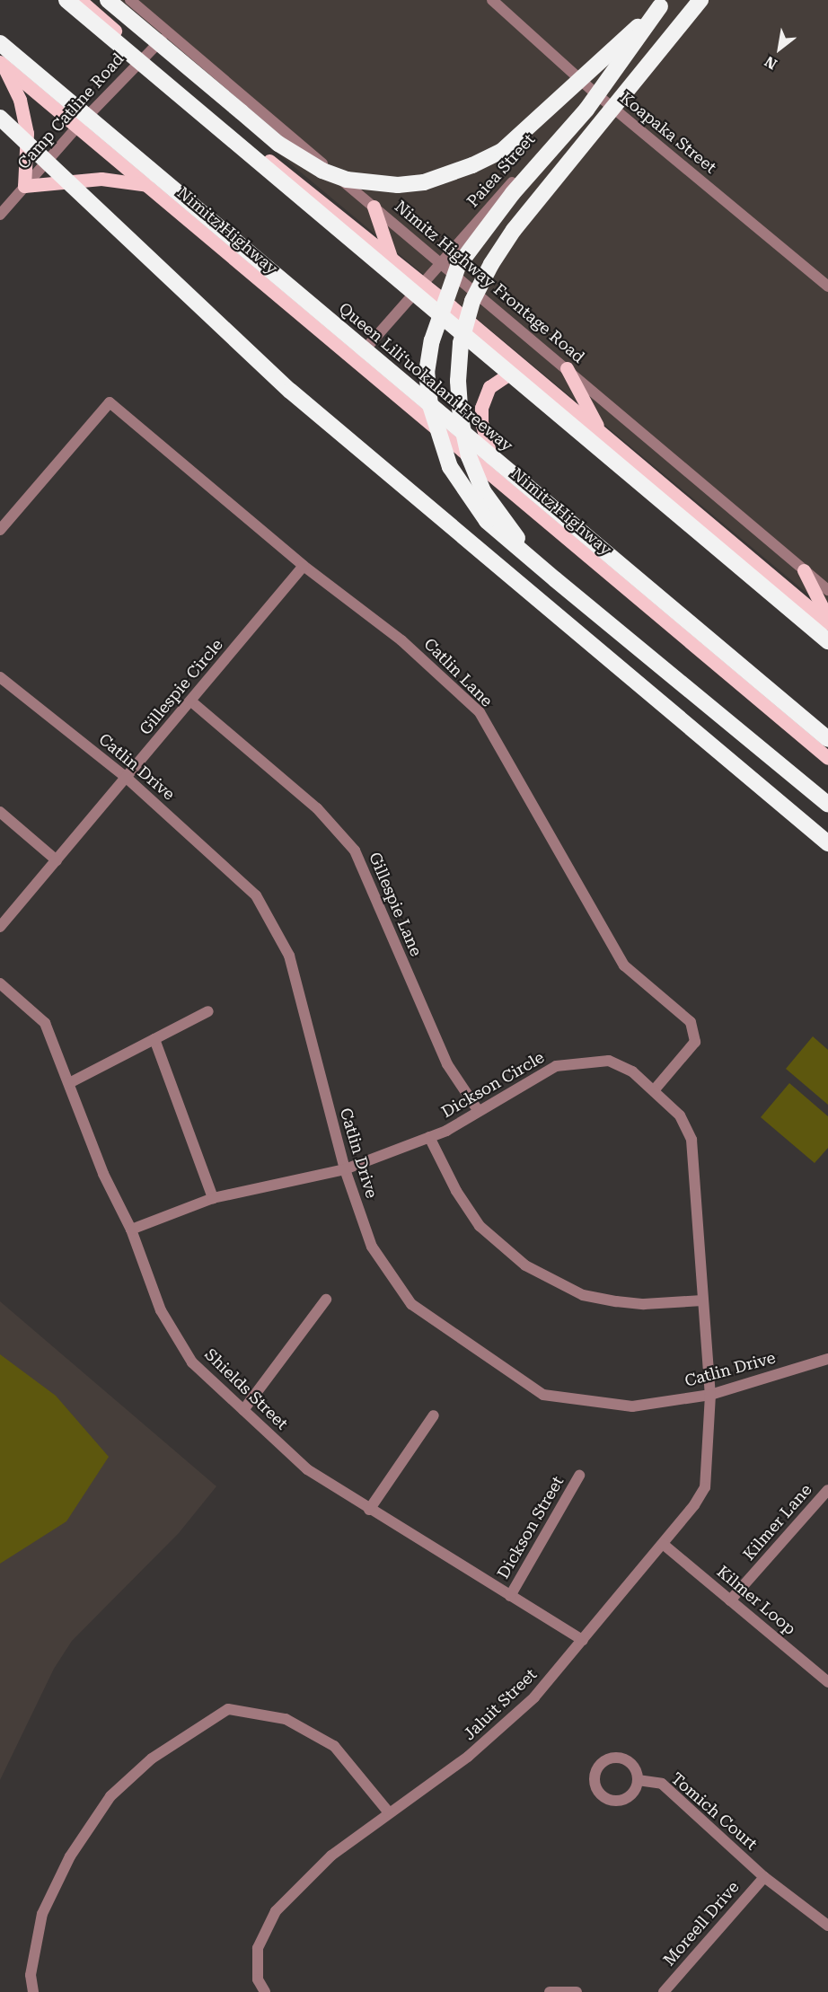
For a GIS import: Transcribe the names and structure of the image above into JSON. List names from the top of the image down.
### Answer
{
  "streets": {
    "highway": ["Queen Liliʻuokalani Freeway"],
    "main road": ["Nimitz Highway"],
    "street": [
      "Camp Catline Road",
      "Koapaka Street",
      "Paiea Street",
      "Nimitz Highway Frontage Road",
      "Catlin Lane",
      "Gillespie Circle",
      "Catlin Drive",
      "Gillespie Lane",
      "Dickson Circle",
      "Shields Street",
      "Kilmer Lane",
      "Dickson Street",
      "Kilmer Loop",
      "Jaluit Street",
      "Tomich Court",
      "Moreell Drive"
    ]
  },
  "crossings": [
    ["Camp Catline Road", "Nimitz Highway"],
    ["Camp Catline Road", "Nimitz Highway Frontage Road"],
    ["Koapaka Street", "Paiea Street"],
    ["Paiea Street", "Nimitz Highway"],
    ["Paiea Street", "Nimitz Highway Frontage Road"],
    ["Catlin Lane", "Gillespie Circle"],
    ["Catlin Lane", "Dickson Circle"],
    ["Gillespie Circle", "Catlin Drive"],
    ["Gillespie Circle", "Gillespie Lane"],
    ["Catlin Drive", "Dickson Circle"],
    ["Catlin Drive", "Jaluit Street"],
    ["Gillespie Lane", "Dickson Circle"],
    ["Dickson Circle", "Shields Street"],
    ["Dickson Circle", "Jaluit Street"],
    ["Shields Street", "Dickson Street"],
    ["Shields Street", "Jaluit Street"],
    ["Kilmer Lane", "Kilmer Loop"],
    ["Kilmer Loop", "Jaluit Street"],
    ["Tomich Court", "Moreell Drive"]
  ],
  "north": "bottom left"
}
